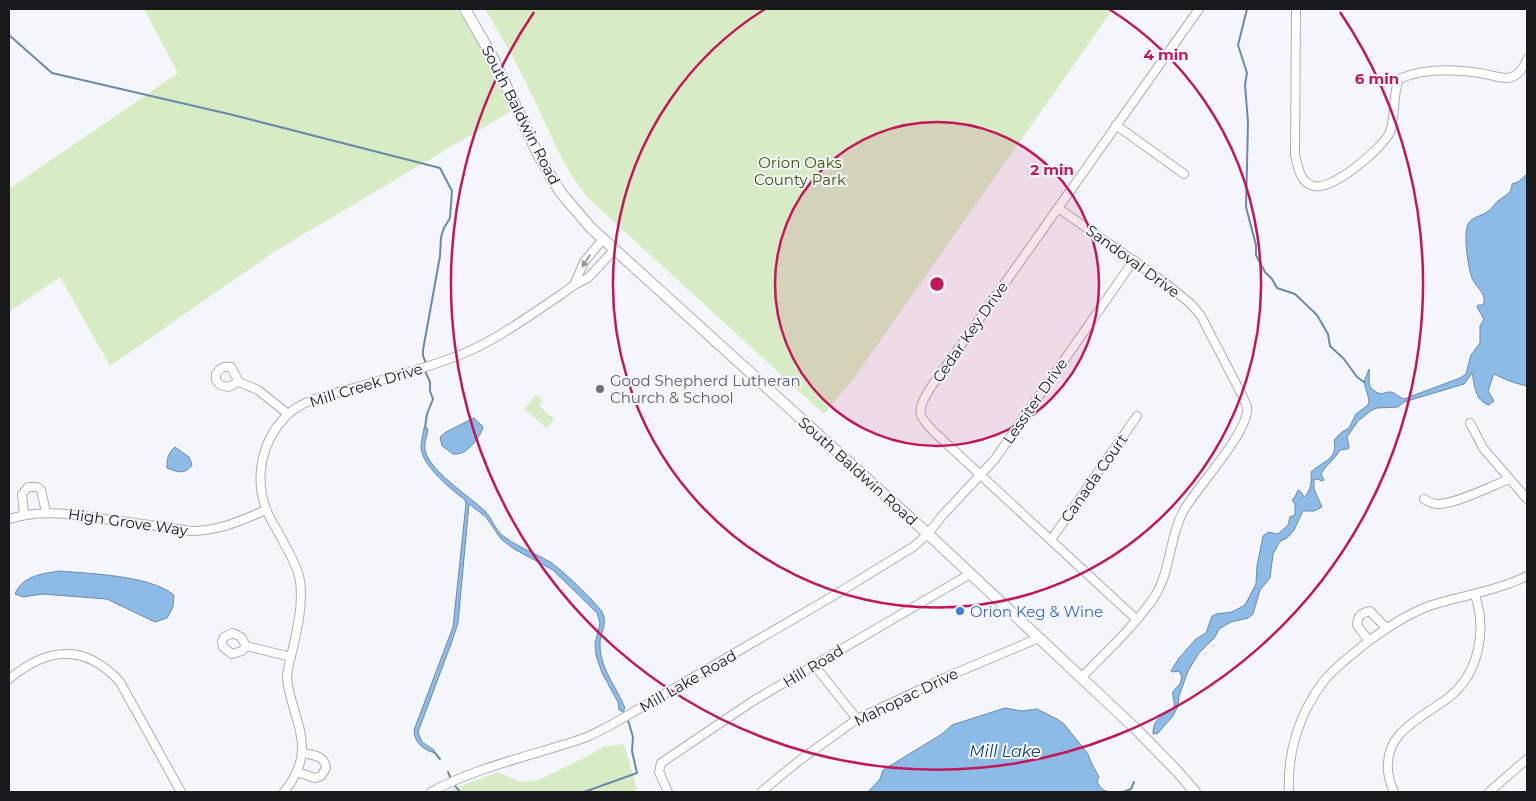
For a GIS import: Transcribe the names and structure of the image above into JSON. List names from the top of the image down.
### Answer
{
  "streets": {
    "main road": ["South Baldwin Road"],
    "street": [
      "Sandoval Drive",
      "Cedar Key Drive",
      "Mill Creek Drive",
      "Lessiter Drive",
      "Canada Court",
      "High Grove Way",
      "Hill Road",
      "Mill Lake Road",
      "Mahopac Drive"
    ]
  },
  "crossings": [
    ["South Baldwin Road", "Sandoval Drive"],
    ["South Baldwin Road", "Mill Creek Drive"],
    ["South Baldwin Road", "Lessiter Drive"],
    ["South Baldwin Road", "Hill Road"],
    ["South Baldwin Road", "Mill Lake Road"],
    ["South Baldwin Road", "Mahopac Drive"],
    ["Sandoval Drive", "Cedar Key Drive"],
    ["Sandoval Drive", "Lessiter Drive"],
    ["Cedar Key Drive", "Lessiter Drive"],
    ["Cedar Key Drive", "Canada Court"],
    ["Mill Creek Drive", "High Grove Way"],
    ["Lessiter Drive", "Mill Lake Road"]
  ],
  "water": ["Mill Lake"],
  "parks": ["Orion Oaks County Park"],
  "places": ["Good Shepherd Lutheran Church & School", "Orion Keg & Wine"],
  "rings": ["4 min", "6 min", "2 min"]
}
